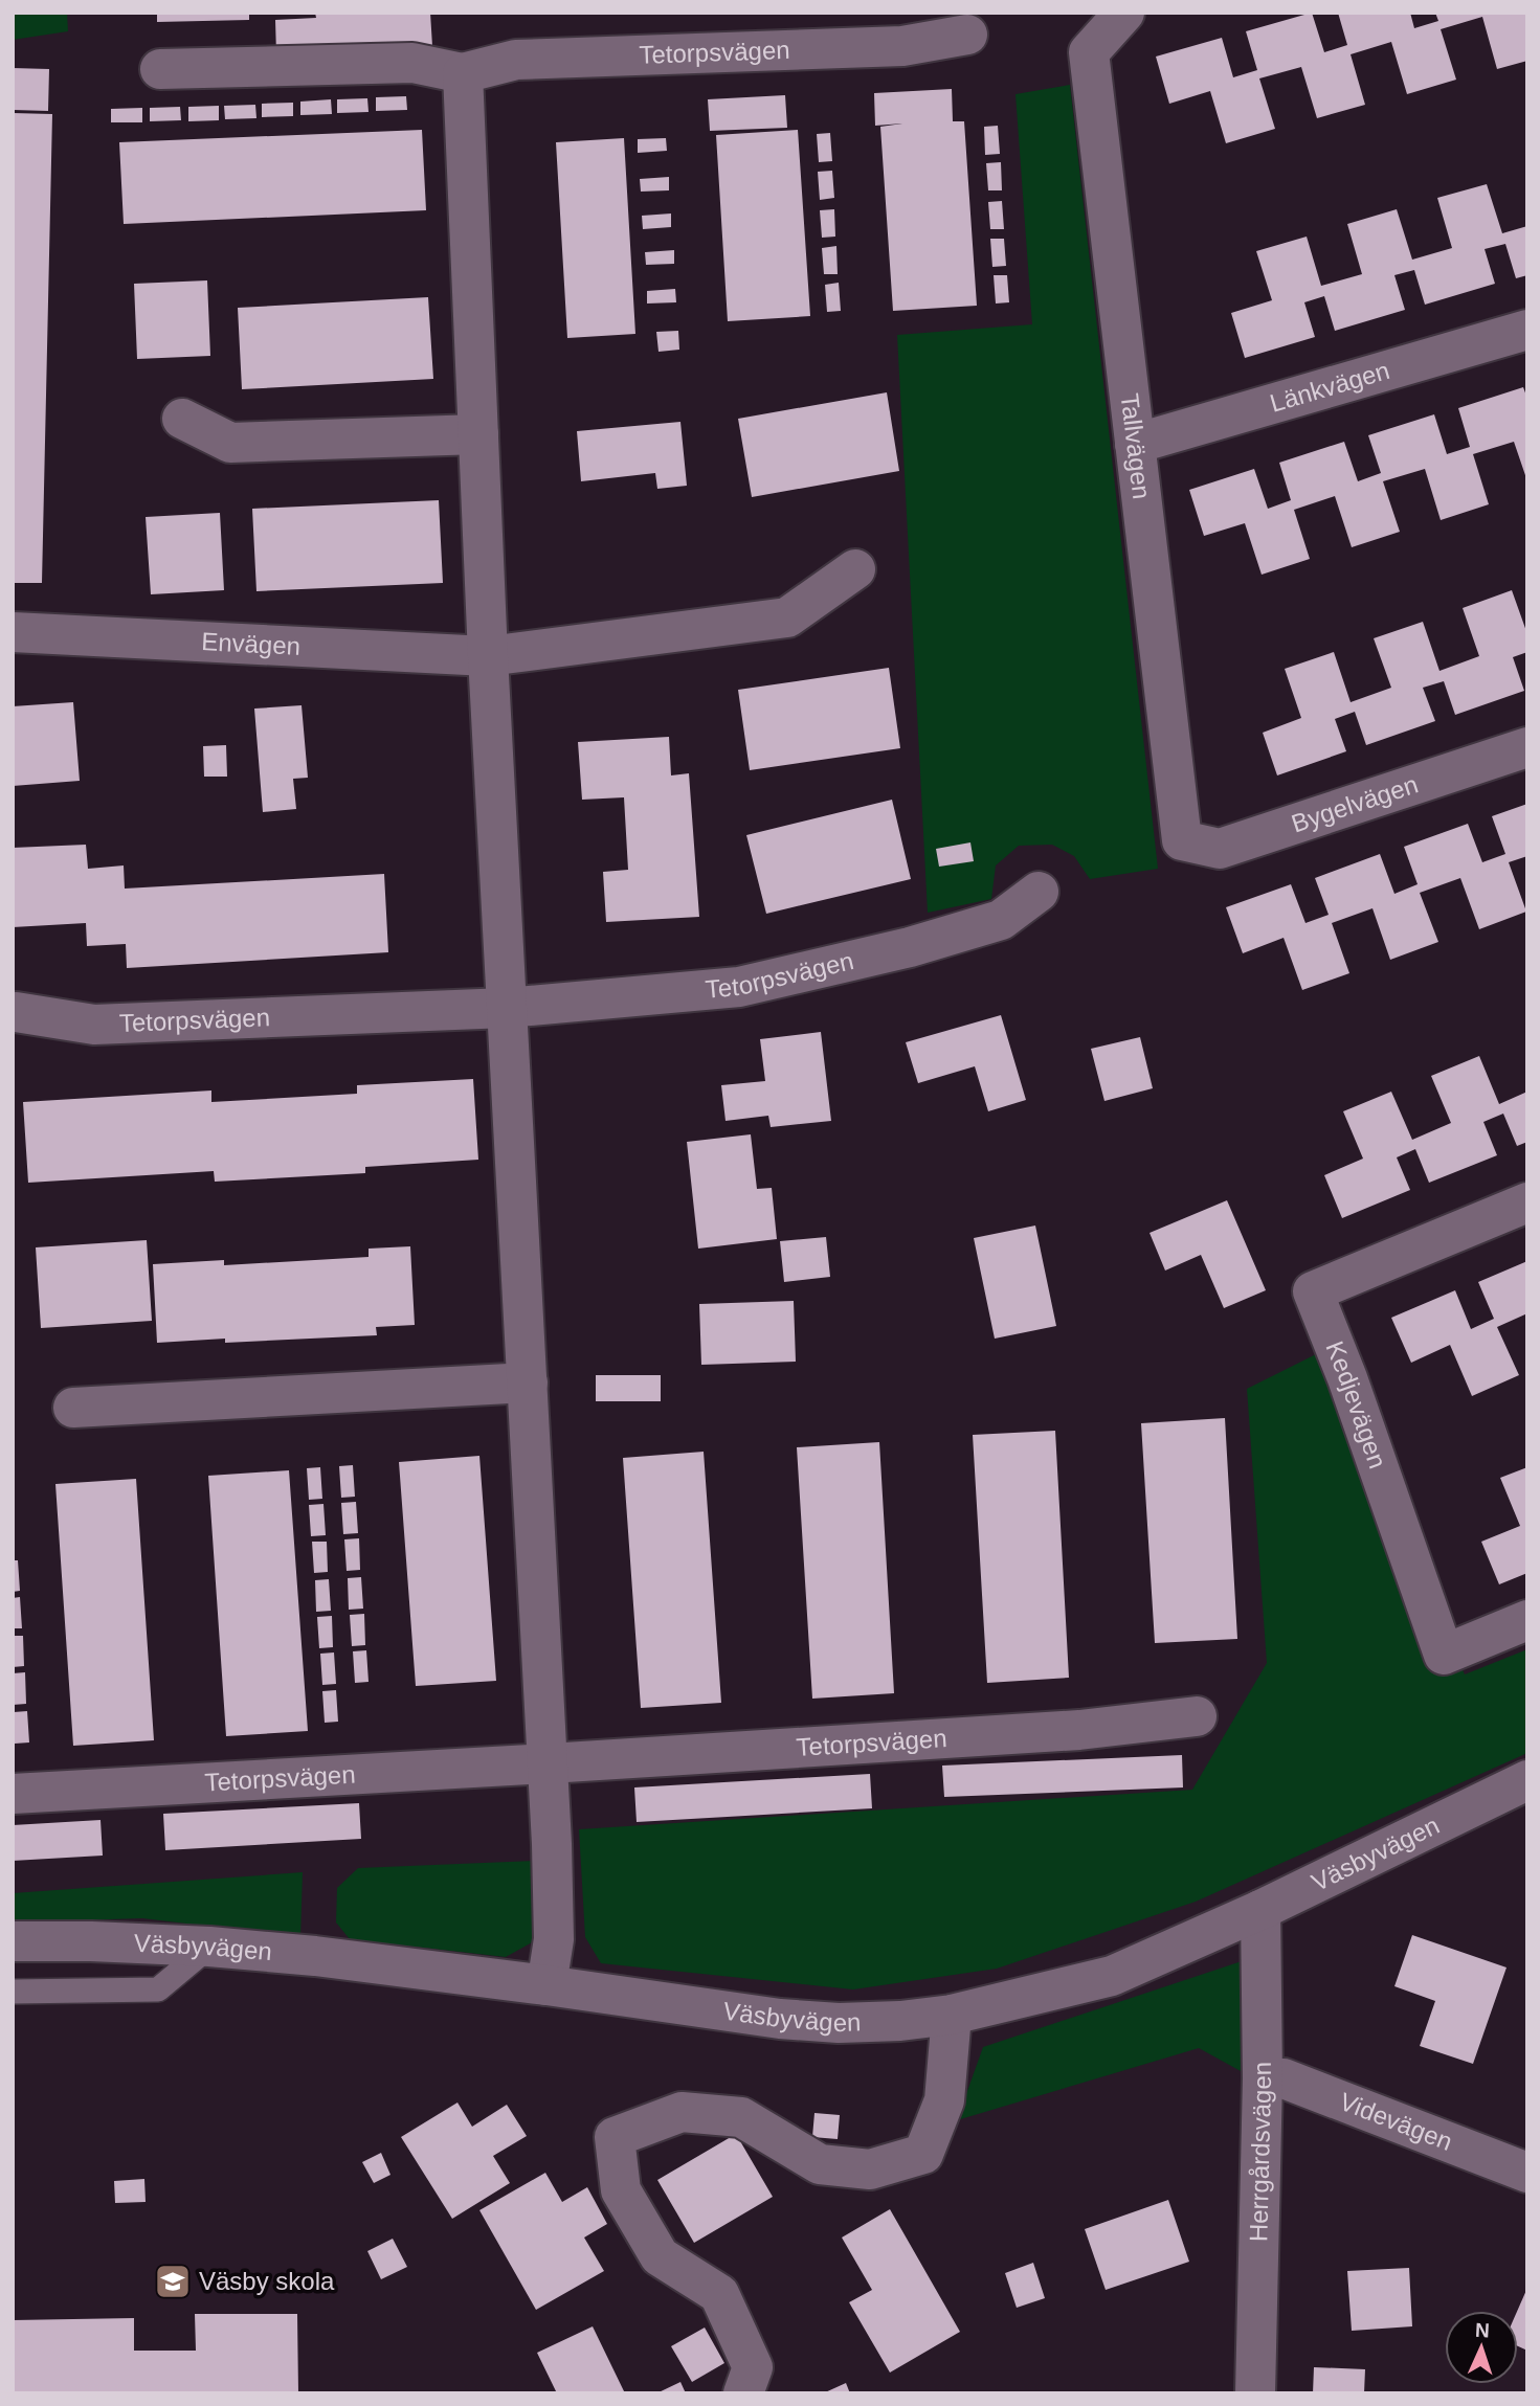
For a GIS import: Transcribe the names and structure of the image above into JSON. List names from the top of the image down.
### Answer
{
  "streets": {
    "street": [
      "Tetorpsvägen",
      "Länkvägen",
      "Tallvägen",
      "Envägen",
      "Bygelvägen",
      "Kedjevägen",
      "Väsbyvägen",
      "Videvägen",
      "Herrgårdsvägen"
    ]
  },
  "crossings": [
    ["Länkvägen", "Tallvägen"],
    ["Tallvägen", "Bygelvägen"],
    ["Väsbyvägen", "Herrgårdsvägen"],
    ["Videvägen", "Herrgårdsvägen"]
  ],
  "places": {
    "school or university": ["Väsby skola"]
  },
  "north": "top"
}
